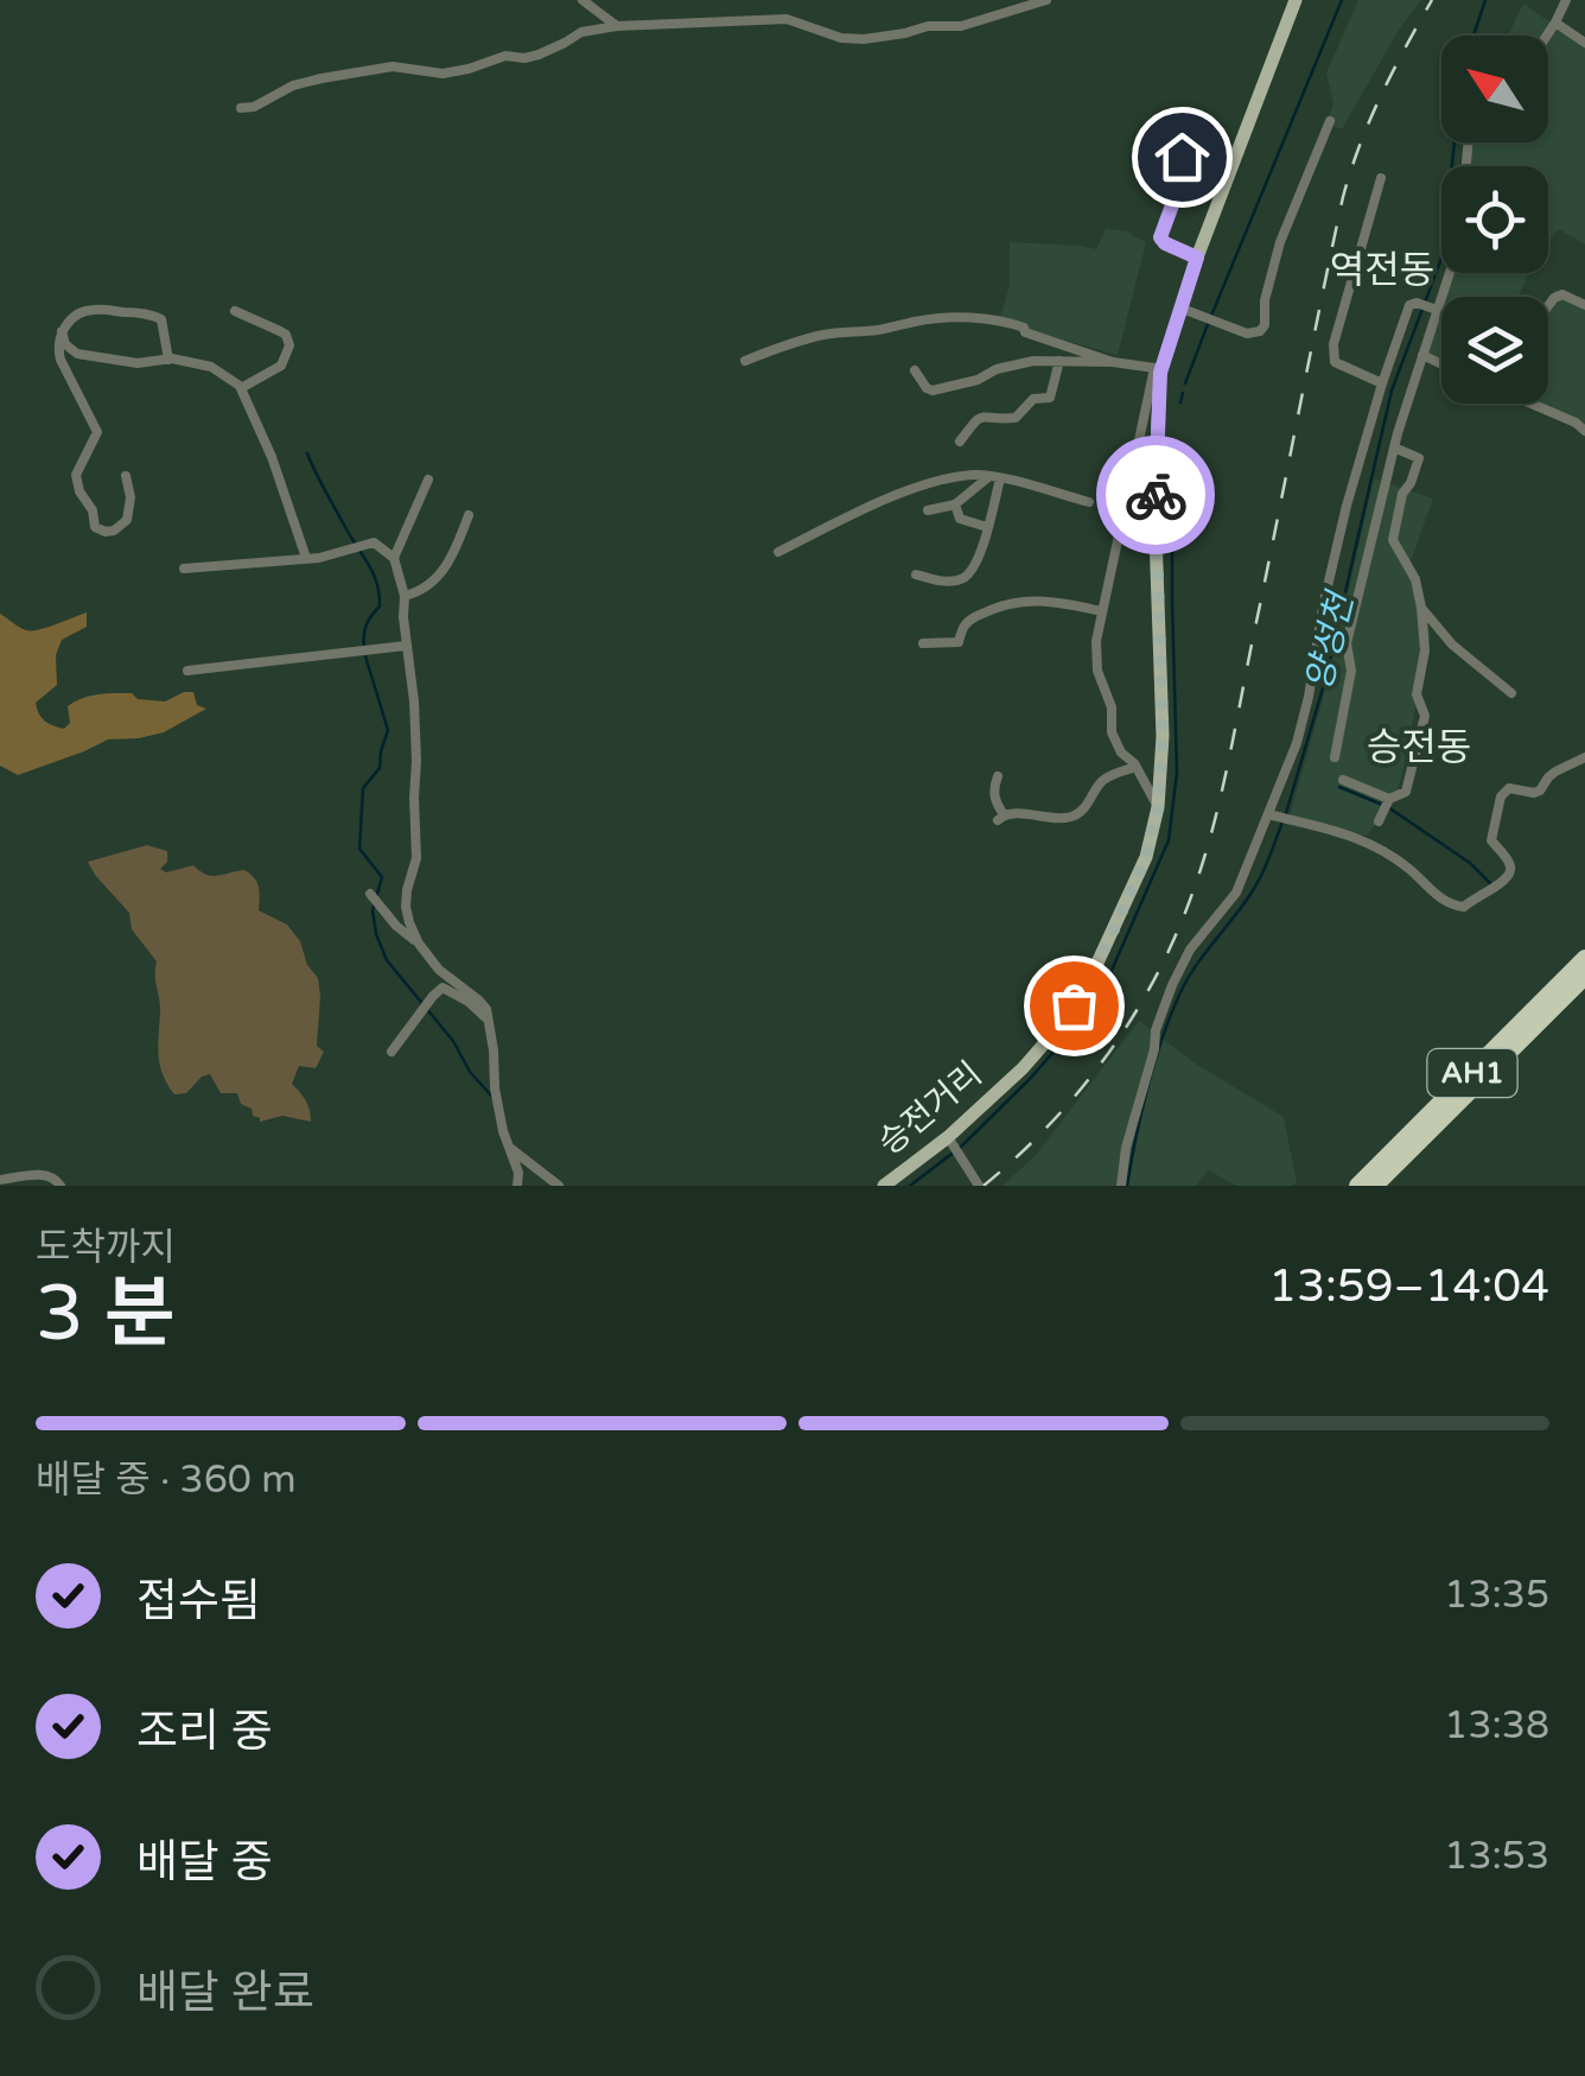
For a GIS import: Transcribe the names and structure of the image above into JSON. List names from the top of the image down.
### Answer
{
  "streets": {
    "highway": ["AH1"],
    "main road": ["승전거리"]
  },
  "districts": ["역전동", "승전동"],
  "water": ["양성천"],
  "north": "top left",
  "page": {
    "heading": ["3 분", "도착까지", "13:59–14:04"],
    "bar": "배달 중 · 360 m",
    "list": [
      ["접수됨", "13:35"],
      ["조리 중", "13:38"],
      ["배달 중", "13:53"],
      "배달 완료"
    ]
  }
}
